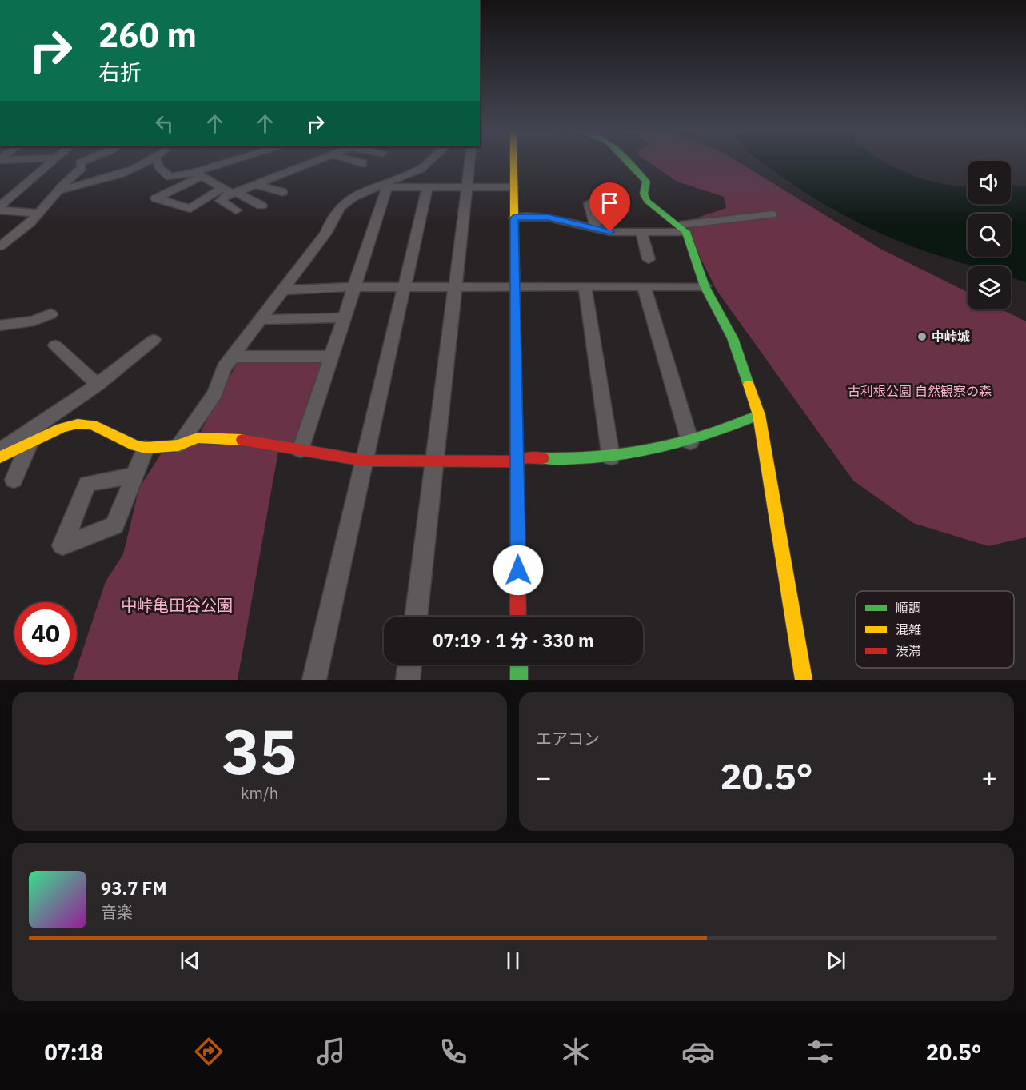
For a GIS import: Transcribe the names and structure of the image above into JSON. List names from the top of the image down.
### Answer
{
  "parks": ["古利根公園 自然観察の森", "中峠亀田谷公園"],
  "places": ["中峠城"],
  "legend": ["順調", "混雑", "渋滞"],
  "page": {
    "turn": ["260 m", "右折"],
    "limit": "40",
    "trip": "07:19 · 1 分 · 330 m",
    "tile": [
      ["35", "km/h"],
      "エアコン"
    ],
    "heat": ["−", "20.5°", "+"],
    "song": ["93.7 FM", "音楽"],
    "tabs": ["07:18", "20.5°"]
  }
}
